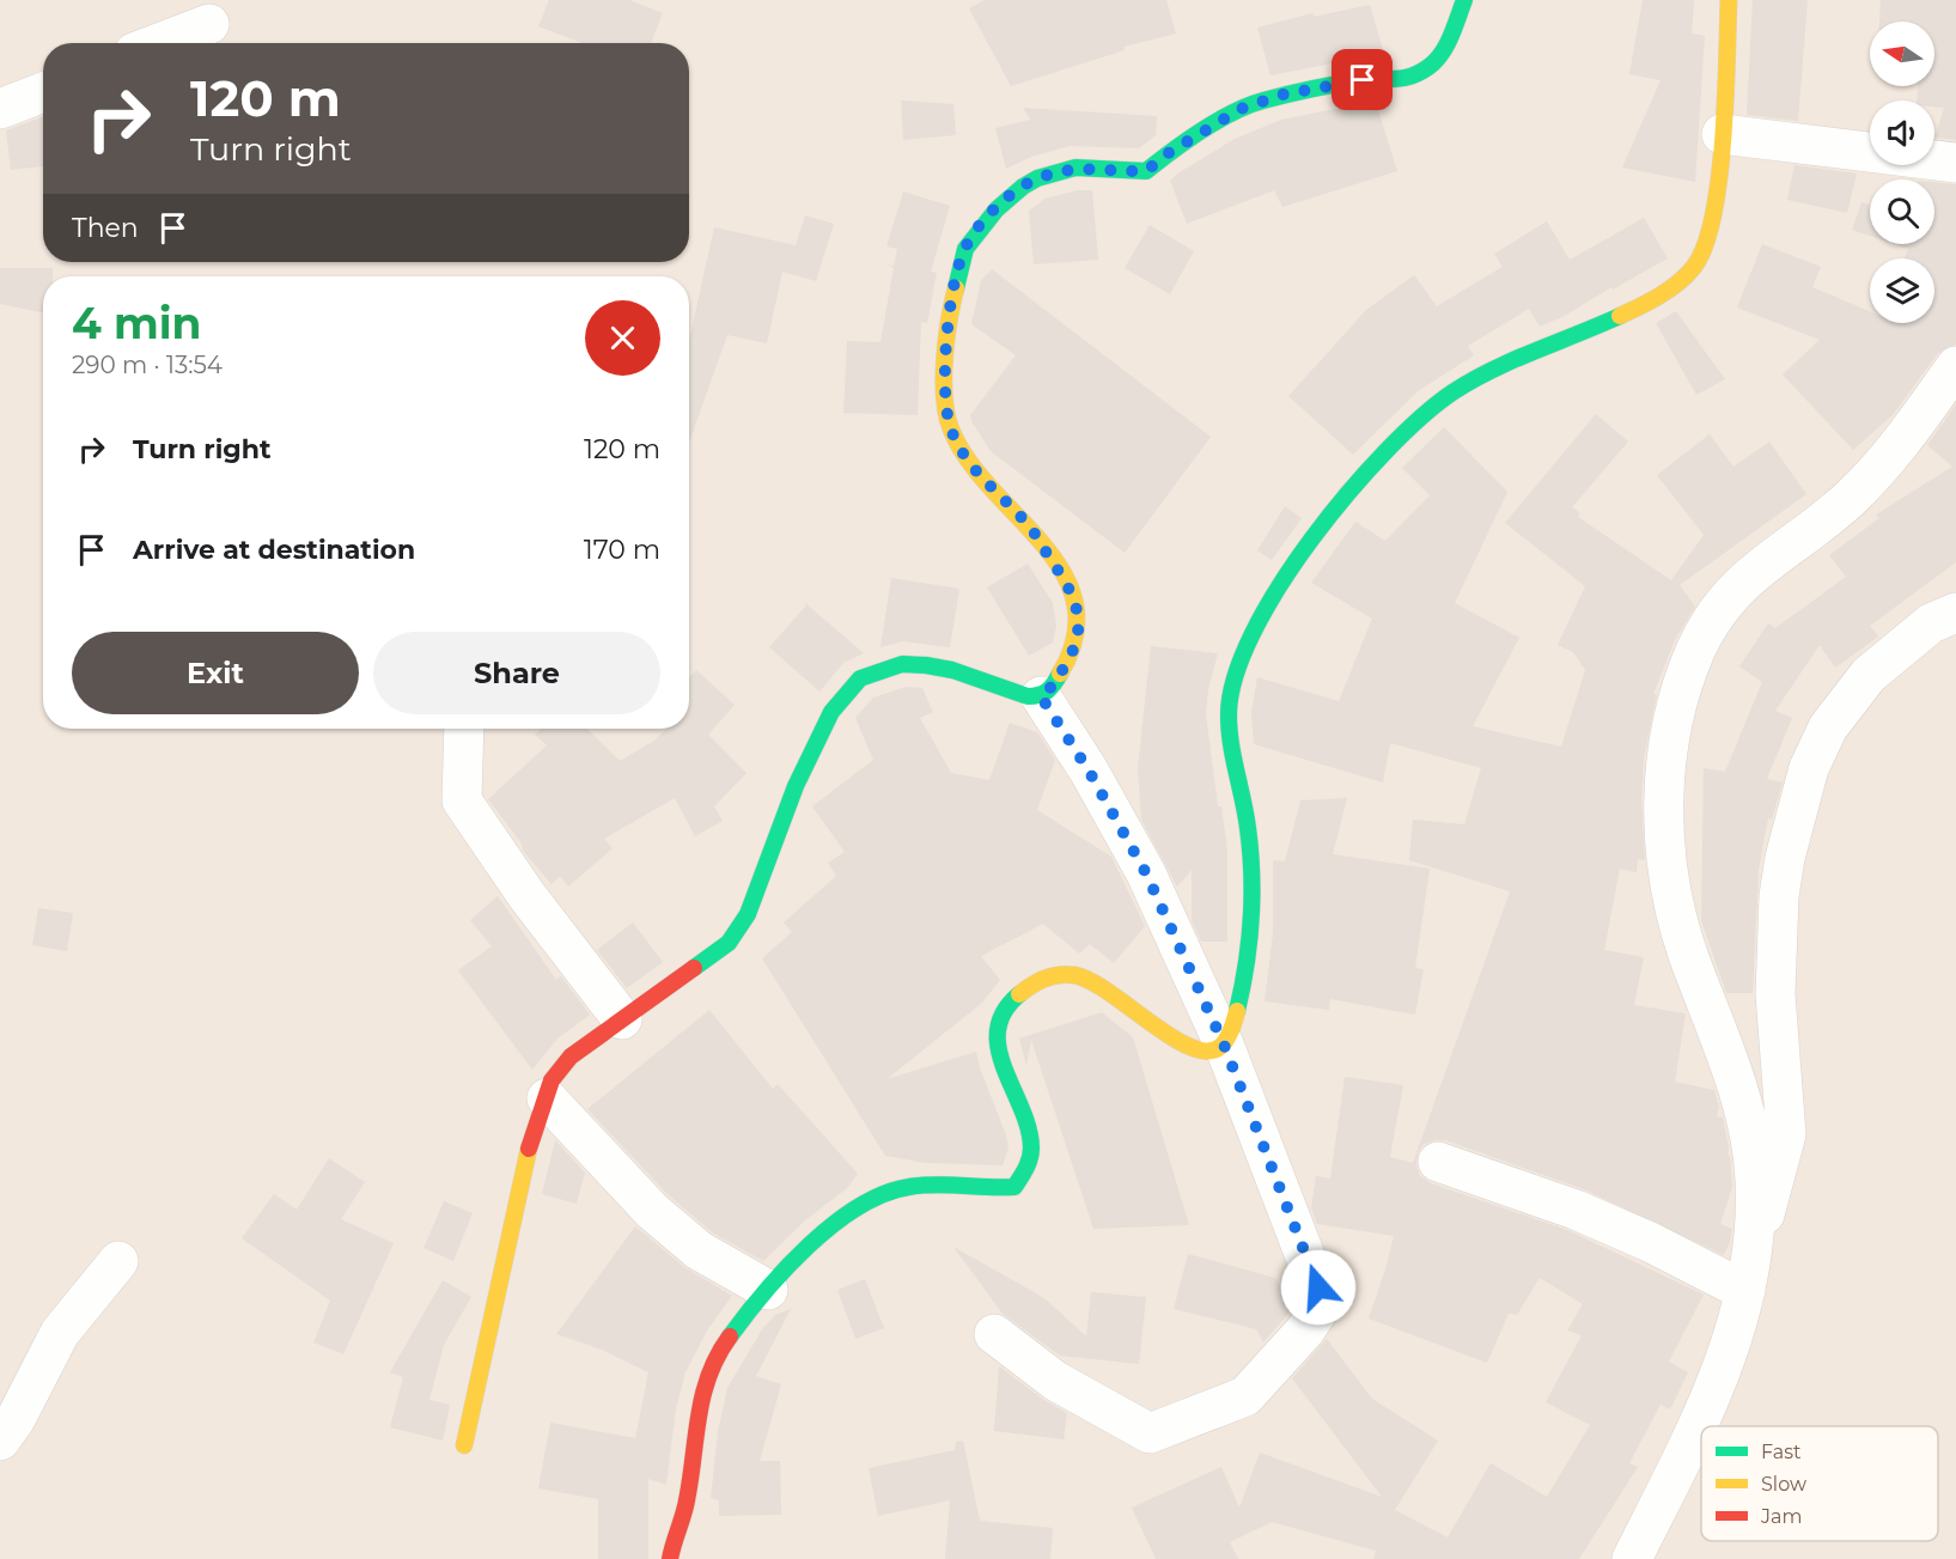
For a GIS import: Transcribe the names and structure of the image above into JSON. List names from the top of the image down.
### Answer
{
  "legend": ["Fast", "Slow", "Jam"],
  "north": "left",
  "page": {
    "turn": ["120 m", "Turn right"],
    "then": "Then",
    "heading": ["4 min", "290 m · 13:54"],
    "list": [
      {
        "name": "Turn right",
        "value": "120 m"
      },
      {
        "name": "Arrive at destination",
        "value": "170 m"
      }
    ],
    "buttons": ["Exit", "Share"]
  }
}
